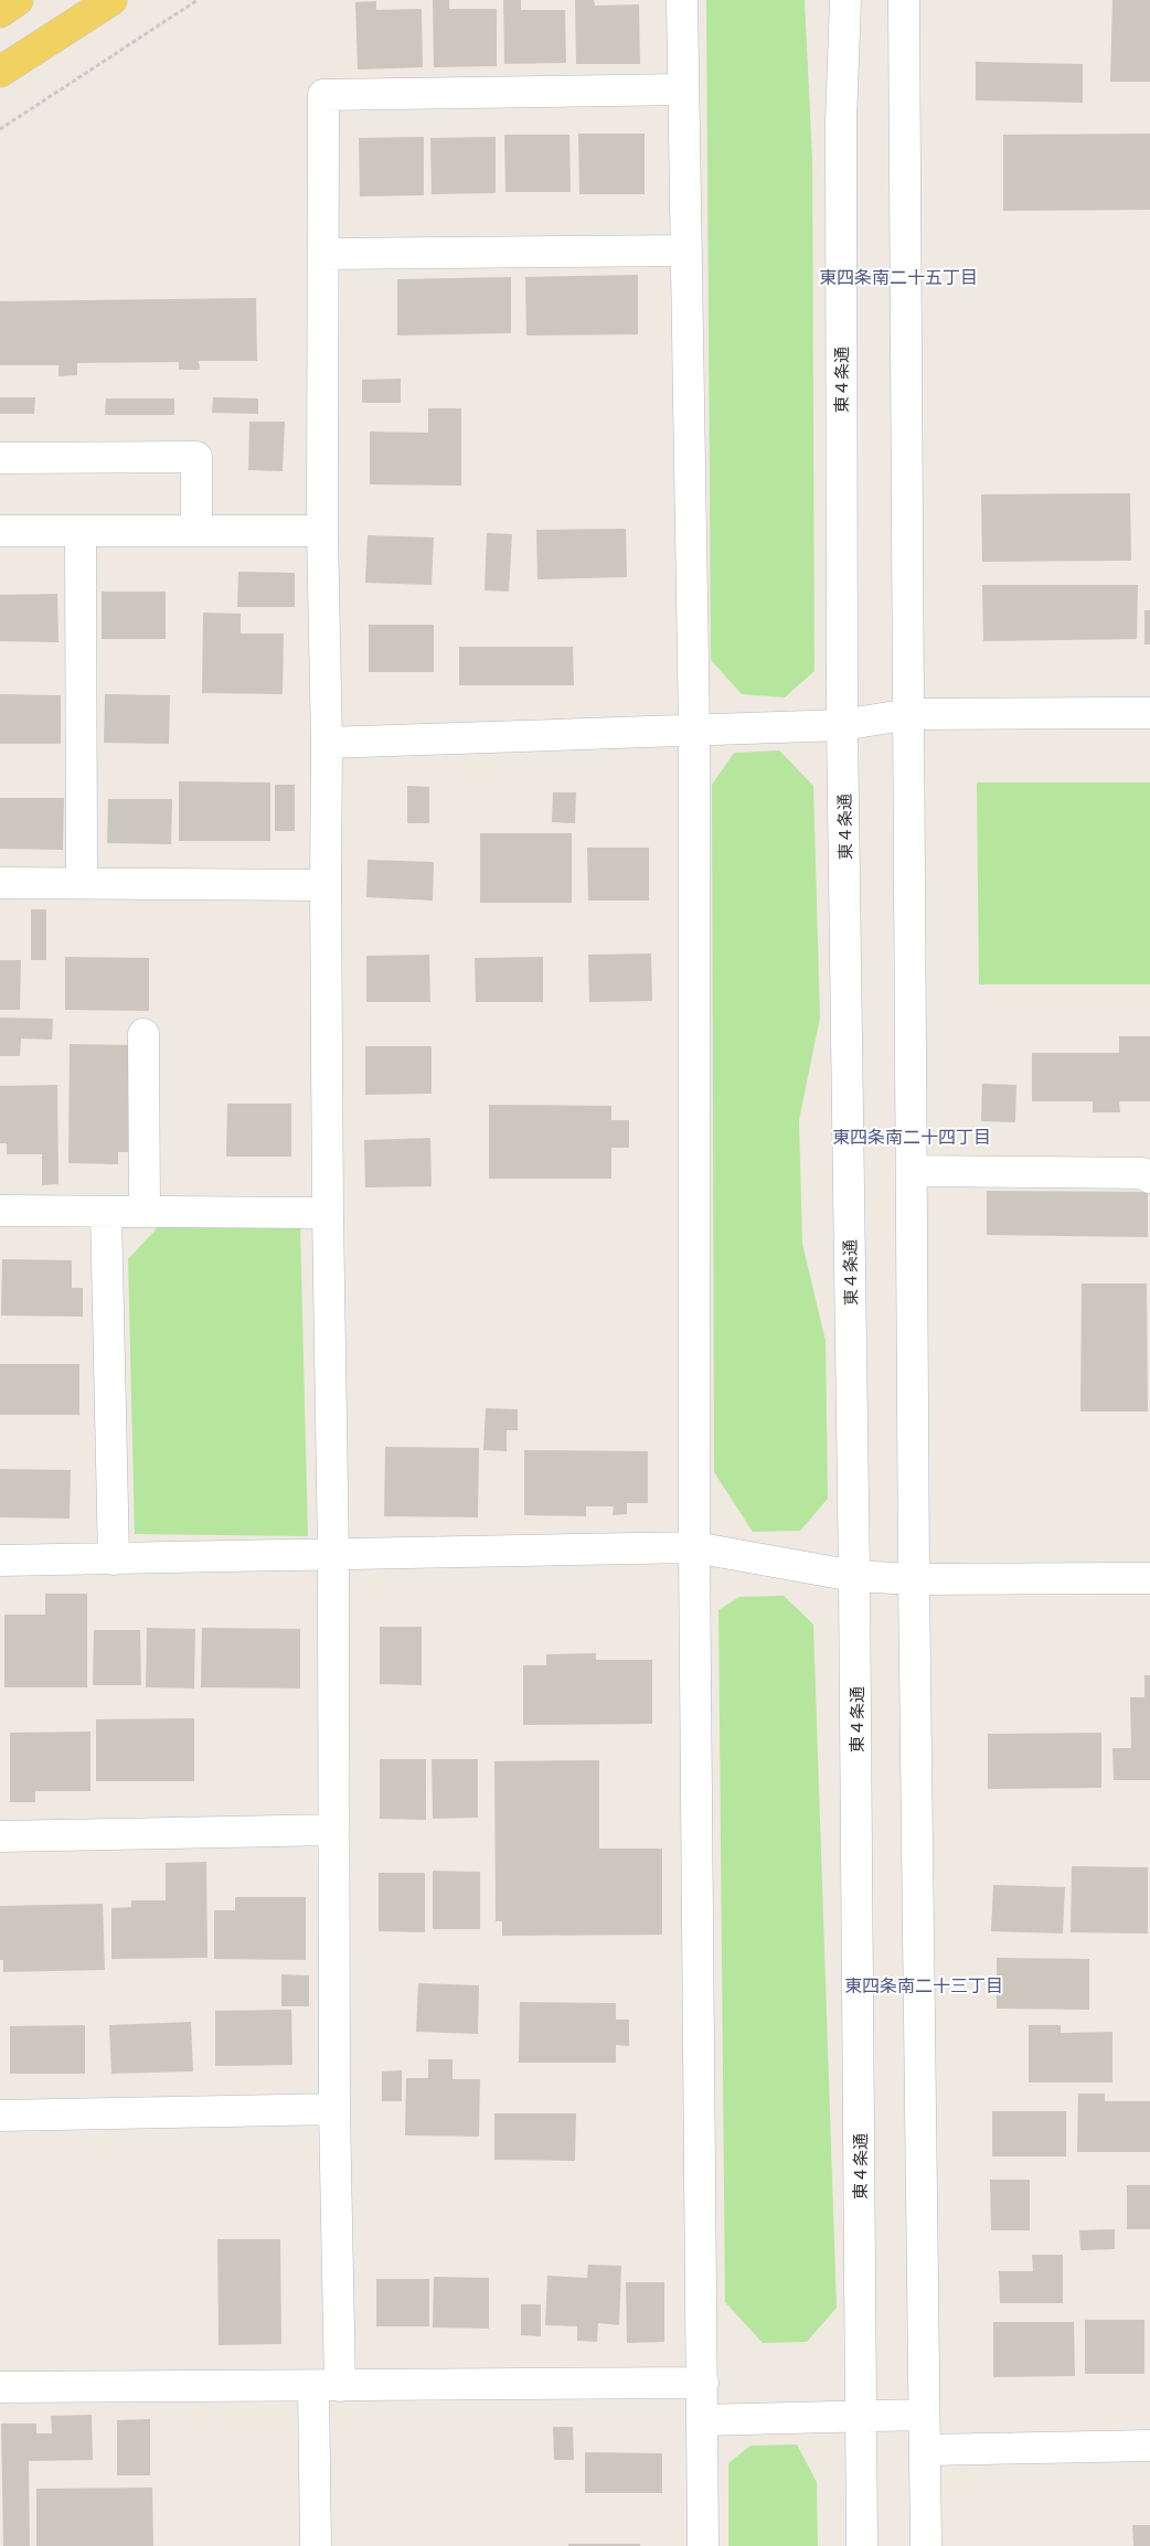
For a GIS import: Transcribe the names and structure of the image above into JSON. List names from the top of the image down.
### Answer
{
  "streets": {
    "street": ["東４条通"]
  },
  "districts": ["東四条南二十五丁目", "東四条南二十四丁目", "東四条南二十三丁目"]
}
